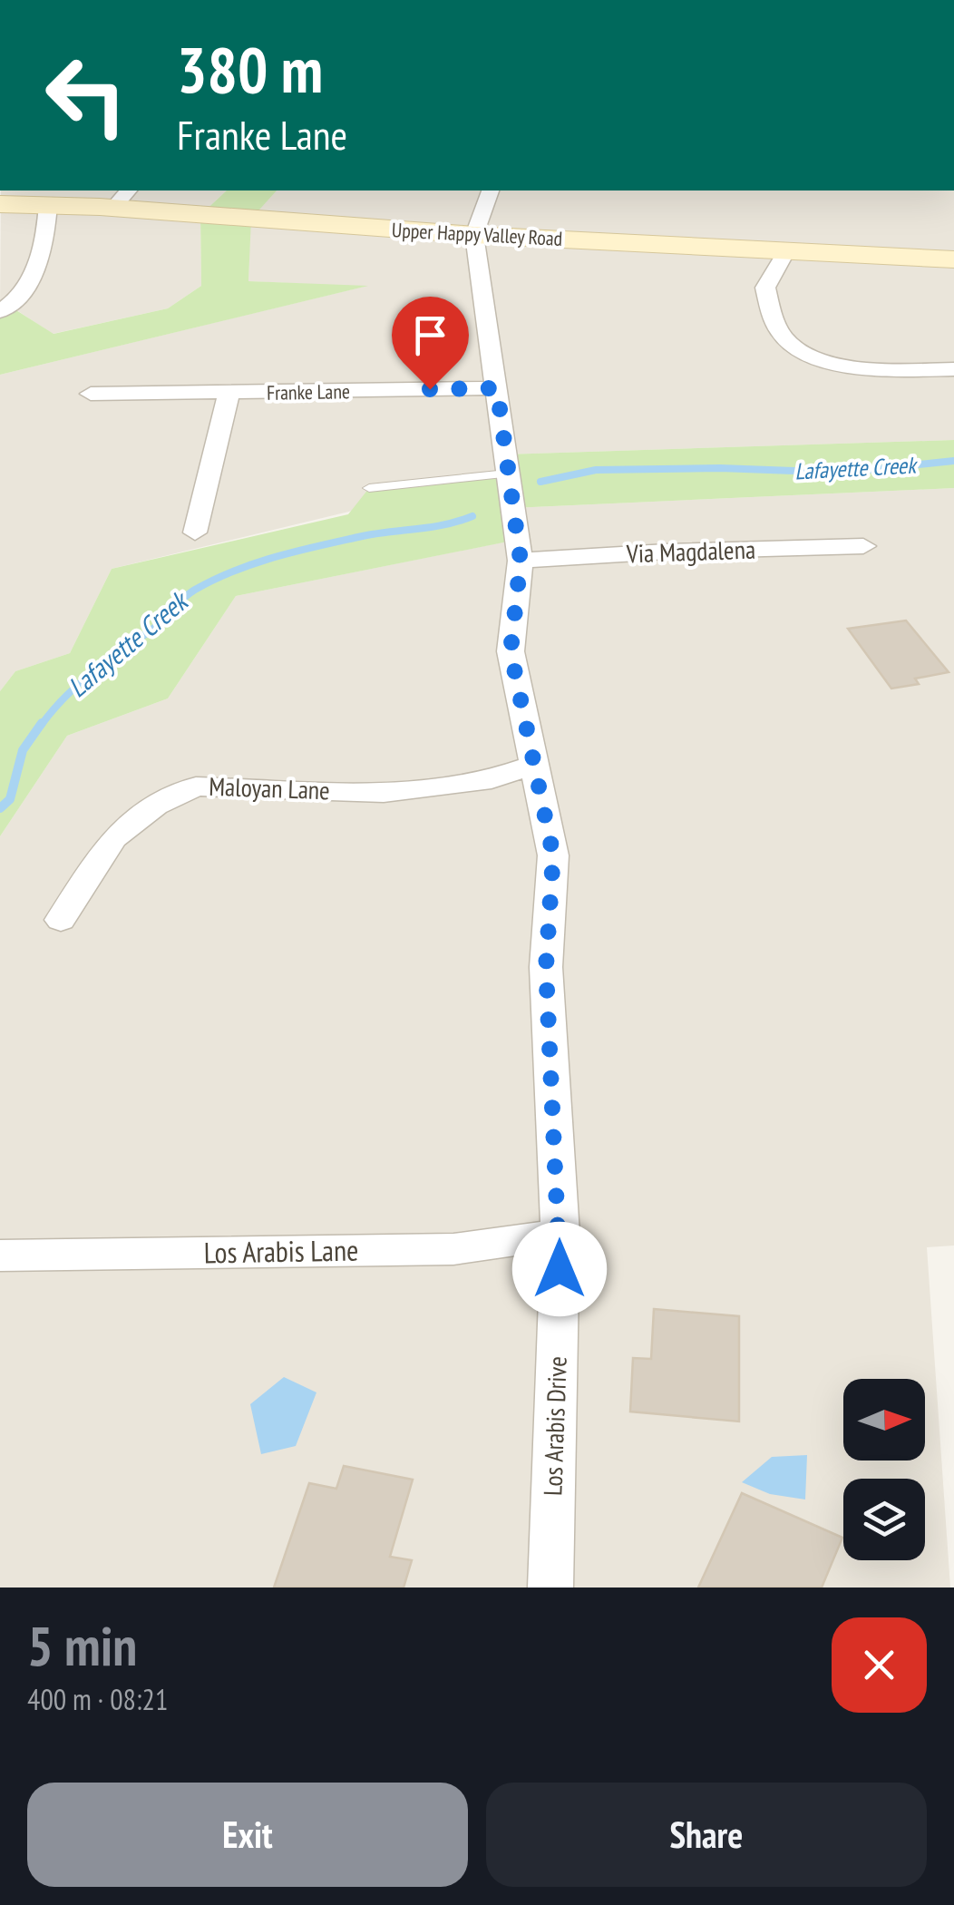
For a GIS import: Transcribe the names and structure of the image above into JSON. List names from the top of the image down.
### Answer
{
  "streets": {
    "street": [
      "Upper Happy Valley Road",
      "Franke Lane",
      "Via Magdalena",
      "Maloyan Lane",
      "Los Arabis Lane",
      "Los Arabis Drive"
    ]
  },
  "crossings": [
    ["Upper Happy Valley Road", "Los Arabis Drive"],
    ["Franke Lane", "Los Arabis Drive"],
    ["Via Magdalena", "Los Arabis Drive"],
    ["Maloyan Lane", "Los Arabis Drive"],
    ["Los Arabis Lane", "Los Arabis Drive"]
  ],
  "water": ["Lafayette Creek"],
  "north": "right",
  "page": {
    "turn": ["380 m", "Franke Lane"],
    "heading": ["5 min", "400 m · 08:21"],
    "buttons": ["Exit", "Share"]
  }
}
